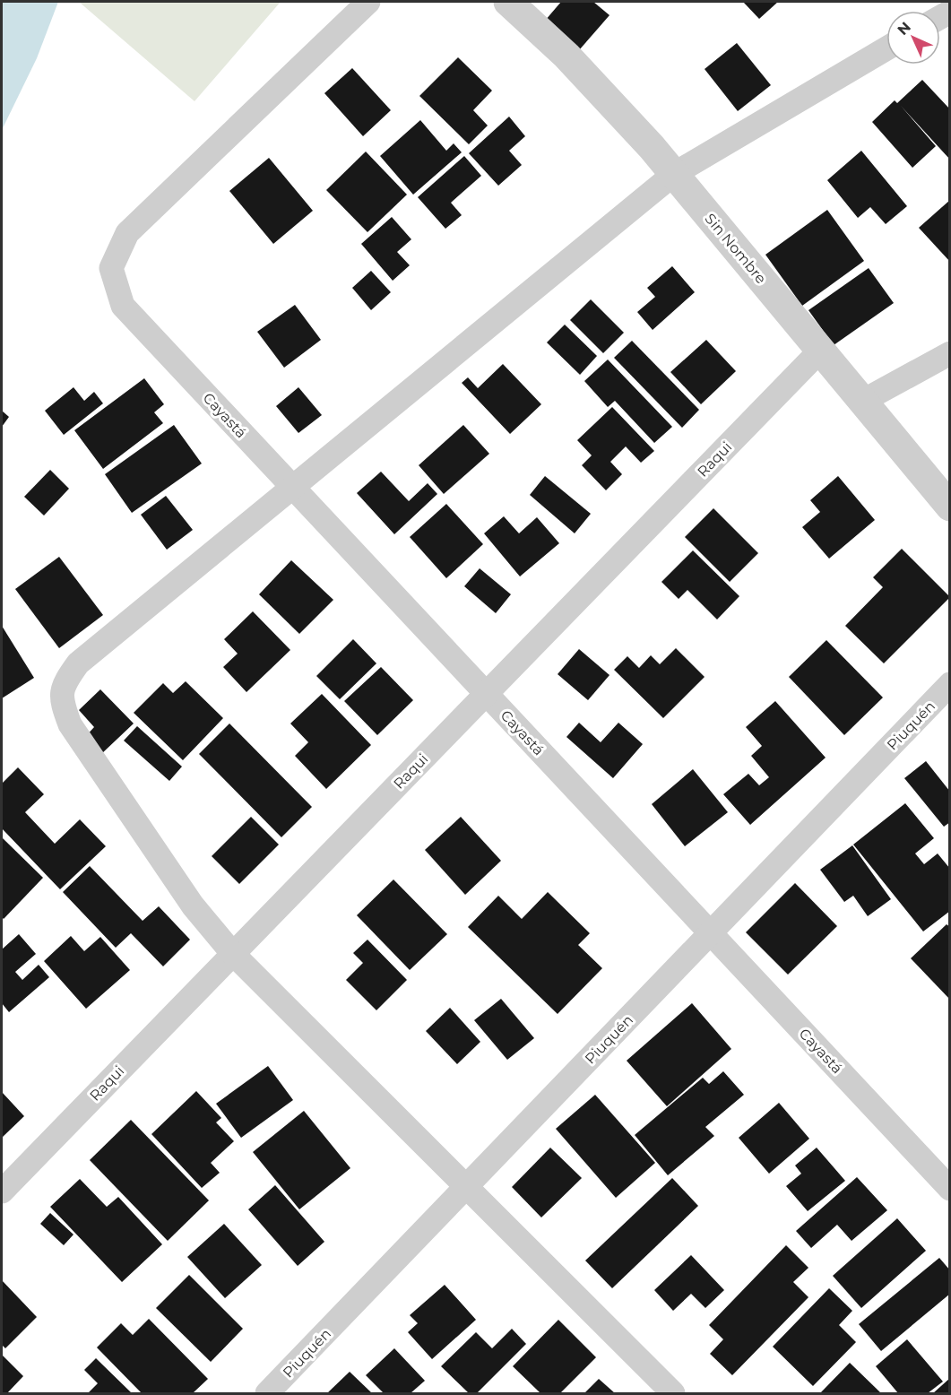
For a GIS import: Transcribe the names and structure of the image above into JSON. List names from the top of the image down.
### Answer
{
  "streets": {
    "street": ["Sin Nombre"],
    "lane": ["Cayastá", "Raqui", "Piuquén"]
  },
  "crossings": [
    ["Sin Nombre", "Raqui"],
    ["Cayastá", "Raqui"],
    ["Cayastá", "Piuquén"]
  ],
  "north": "top left"
}
